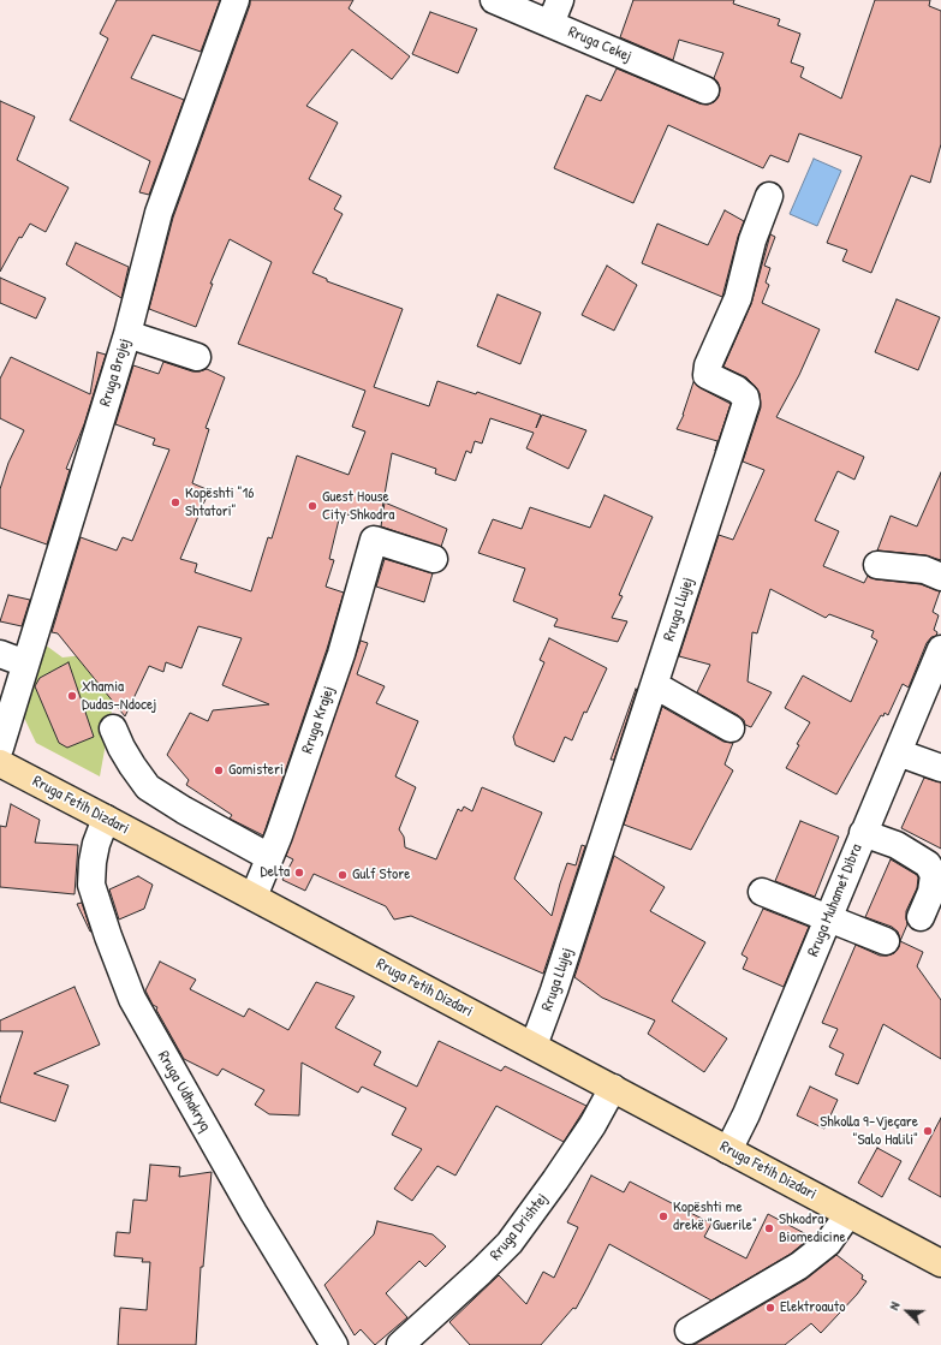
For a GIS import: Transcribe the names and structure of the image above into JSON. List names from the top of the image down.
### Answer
{
  "streets": {
    "main road": ["Rruga Fetih Dizdari"],
    "street": [
      "Rruga Cekej",
      "Rruga Brojej",
      "Rruga Llujej",
      "Rruga Krajej",
      "Rruga Muhamet Dibra",
      "Rruga Udhakryq",
      "Rruga Drishtej"
    ]
  },
  "crossings": [
    ["Rruga Llujej", "Rruga Fetih Dizdari"],
    ["Rruga Krajej", "Rruga Fetih Dizdari"],
    ["Rruga Fetih Dizdari", "Rruga Muhamet Dibra"],
    ["Rruga Fetih Dizdari", "Rruga Udhakryq"],
    ["Rruga Fetih Dizdari", "Rruga Drishtej"]
  ],
  "places": [
    "Kopështi \"16 Shtatori\"",
    "Guest House City Shkodra",
    "Xhamia Dudas-Ndocej",
    "Gomisteri",
    "Delta",
    "Gulf Store",
    "Shkolla 9-Vjeçare \"Salo Halili\"",
    "Kopështi me drekë \"Guerile\"",
    "Shkodra Biomedicine",
    "Elektroauto"
  ],
  "north": "top left"
}
